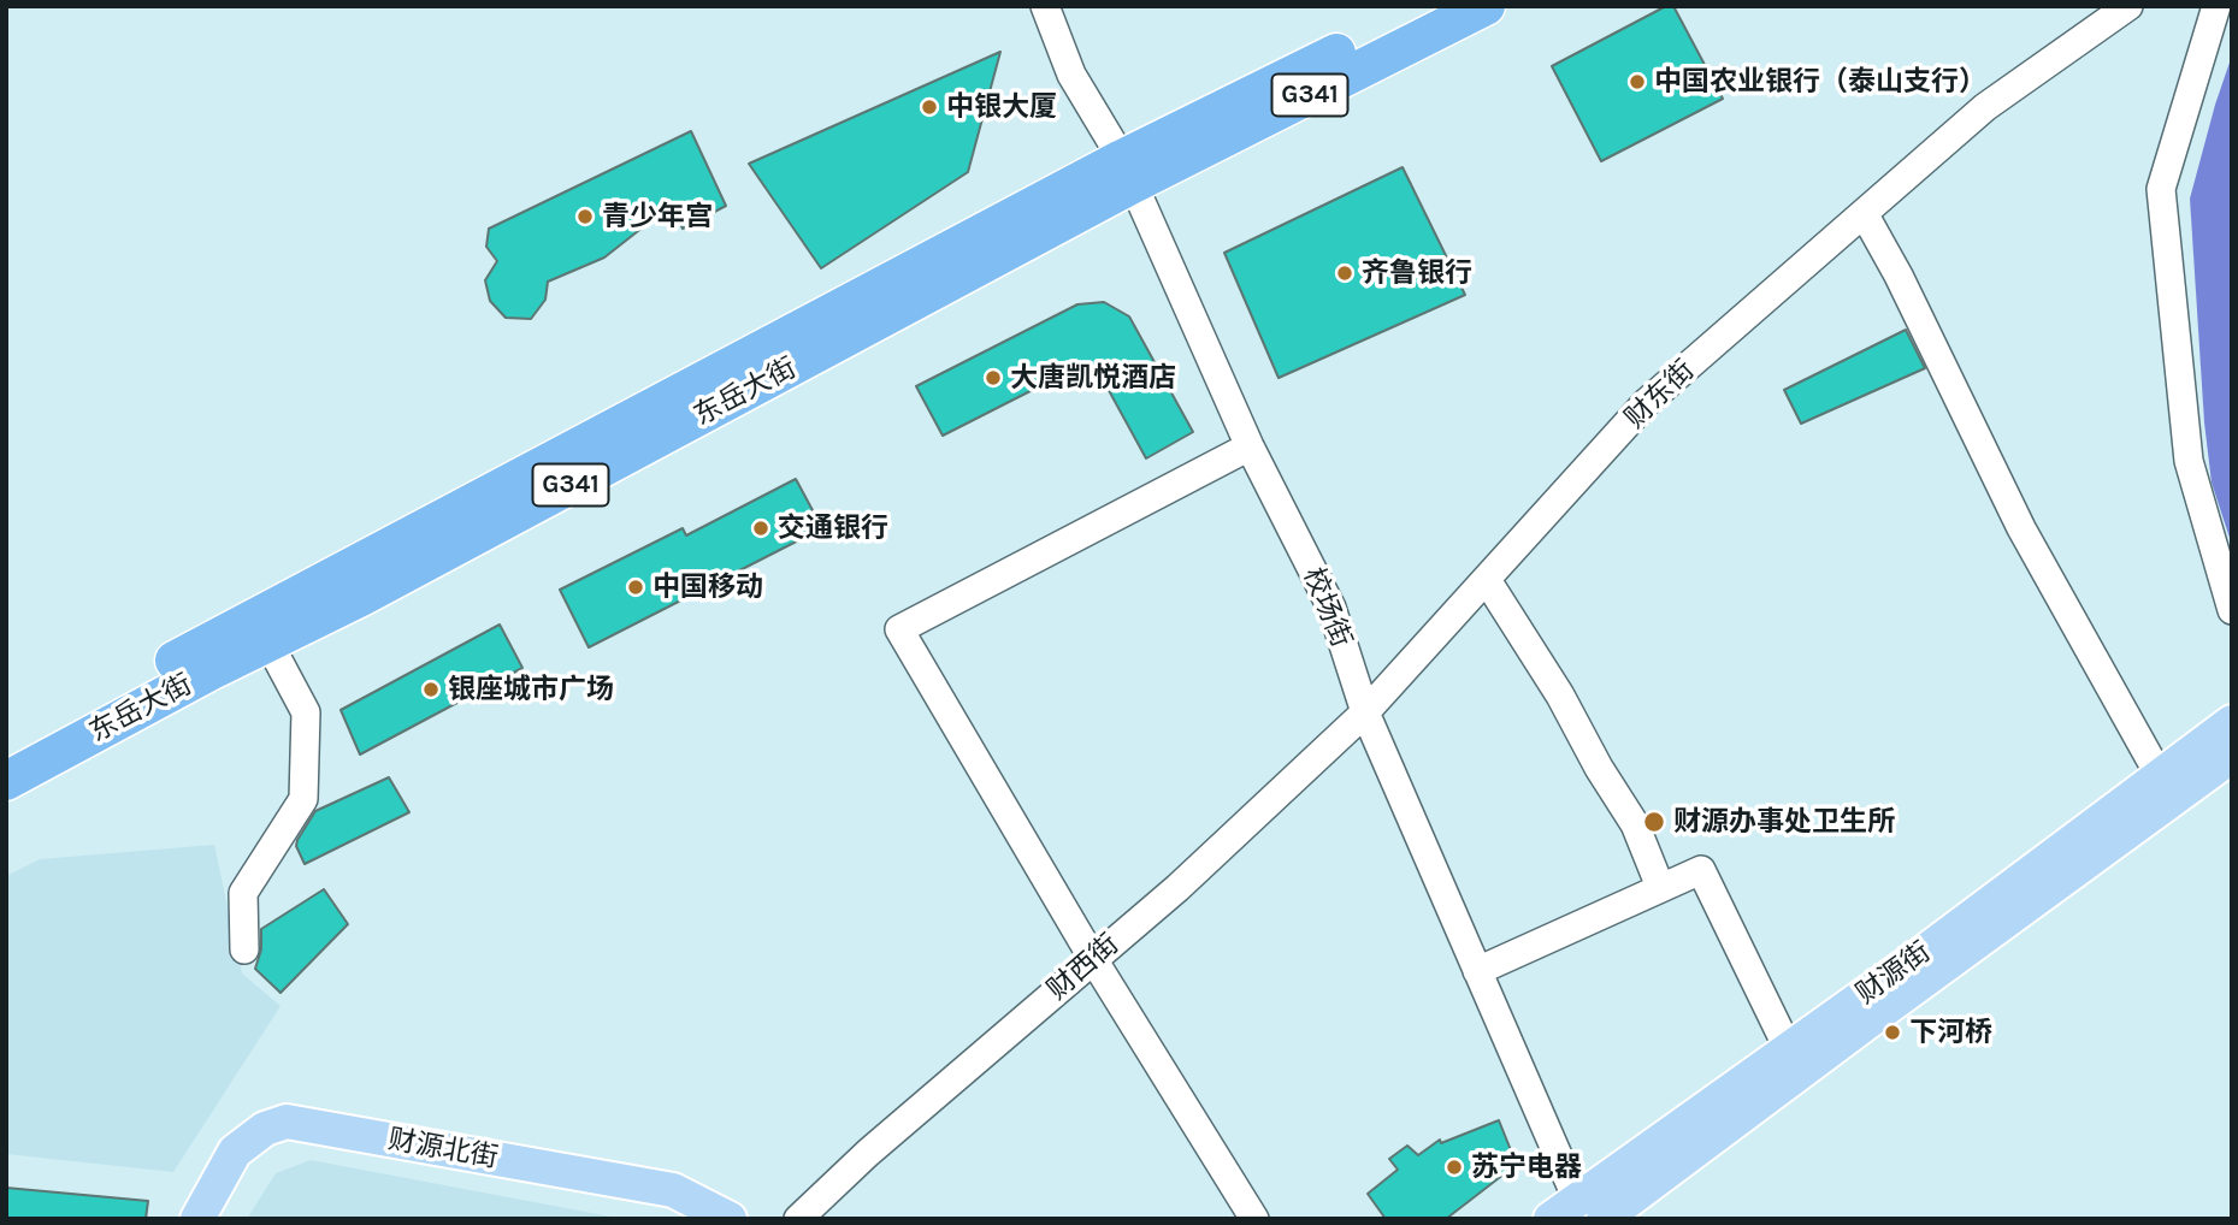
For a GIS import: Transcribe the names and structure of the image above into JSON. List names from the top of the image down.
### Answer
{
  "streets": {
    "highway": ["G341", "东岳大街"],
    "main road": ["财源街", "财源北街"],
    "street": ["财东街", "校场街", "财西街"]
  },
  "crossings": [
    ["东岳大街", "校场街"],
    ["财东街", "校场街"],
    ["财东街", "财西街"],
    ["校场街", "财西街"],
    ["校场街", "财源街"]
  ],
  "places": [
    "中国农业银行（泰山支行）",
    "中银大厦",
    "青少年宫",
    "齐鲁银行",
    "大唐凯悦酒店",
    "交通银行",
    "中国移动",
    "银座城市广场",
    "财源办事处卫生所",
    "下河桥",
    "苏宁电器"
  ]
}
